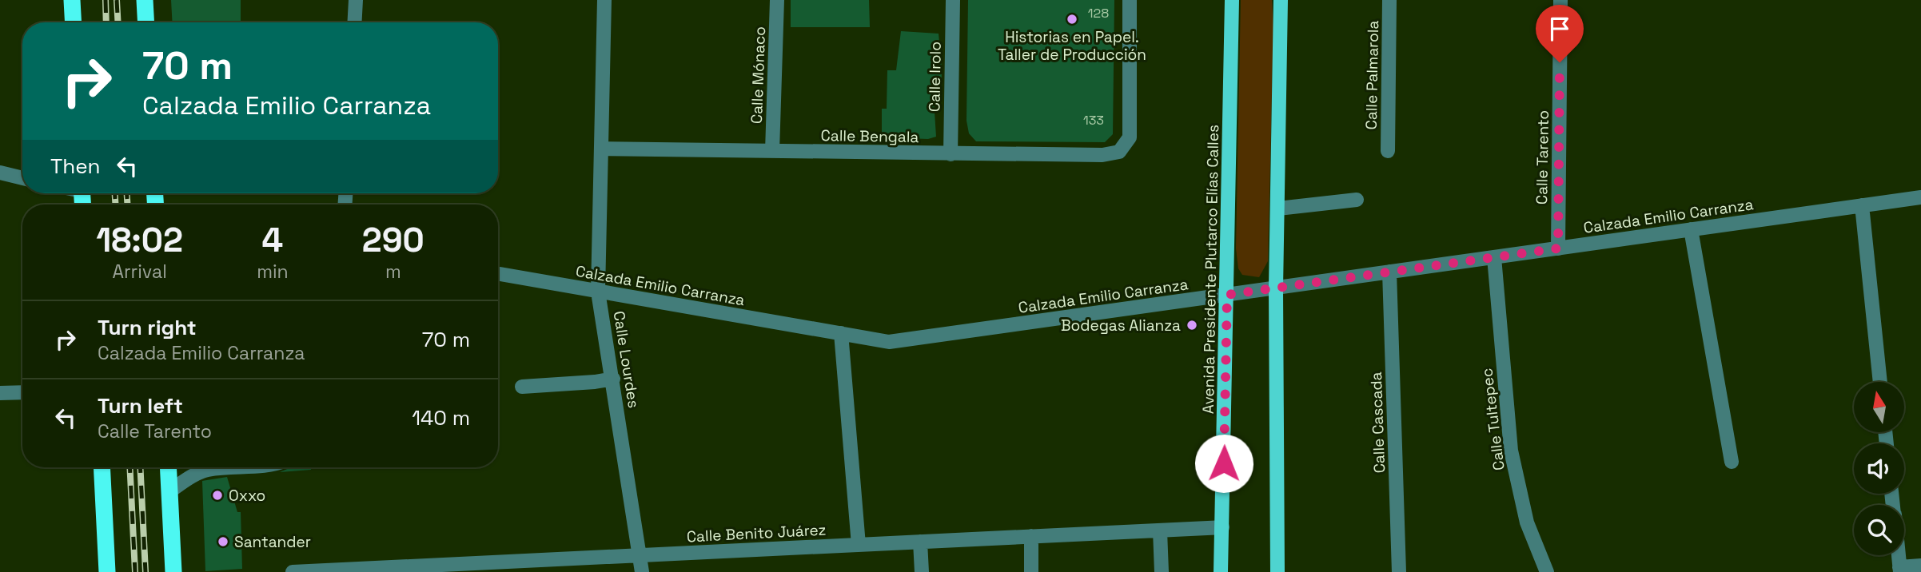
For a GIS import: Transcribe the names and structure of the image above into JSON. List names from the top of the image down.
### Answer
{
  "streets": {
    "main road": ["Avenida Presidente Plutarco Elías Calles"],
    "street": [
      "Calle Mónaco",
      "Calle Palmarola",
      "Calle Irolo",
      "Calle Bengala",
      "Calle Tarento",
      "Calzada Emilio Carranza",
      "Calle Lourdes",
      "Calle Tultepec",
      "Calle Cascada",
      "Calle Benito Juárez"
    ]
  },
  "crossings": [
    ["Calle Mónaco", "Calle Bengala"],
    ["Calle Irolo", "Calle Bengala"],
    ["Calle Bengala", "Calle Lourdes"],
    ["Calle Tarento", "Calzada Emilio Carranza"],
    ["Calzada Emilio Carranza", "Avenida Presidente Plutarco Elías Calles"],
    ["Calzada Emilio Carranza", "Calle Lourdes"],
    ["Calzada Emilio Carranza", "Calle Tultepec"],
    ["Calzada Emilio Carranza", "Calle Cascada"],
    ["Avenida Presidente Plutarco Elías Calles", "Calle Benito Juárez"],
    ["Calle Lourdes", "Calle Benito Juárez"]
  ],
  "places": [
    "Historias en Papel. Taller de Producción",
    "Bodegas Alianza",
    "Oxxo",
    "Santander"
  ],
  "house_numbers": ["128", "133"],
  "north": "top",
  "page": {
    "turn": ["70 m", "Calzada Emilio Carranza"],
    "then": "Then",
    "eta": [
      "18:02",
      "Arrival",
      "4",
      "min",
      "290",
      "m"
    ],
    "list": [
      {
        "name": "Turn right",
        "note": "Calzada Emilio Carranza",
        "value": "70 m"
      },
      {
        "name": "Turn left",
        "note": "Calle Tarento",
        "value": "140 m"
      }
    ]
  }
}
